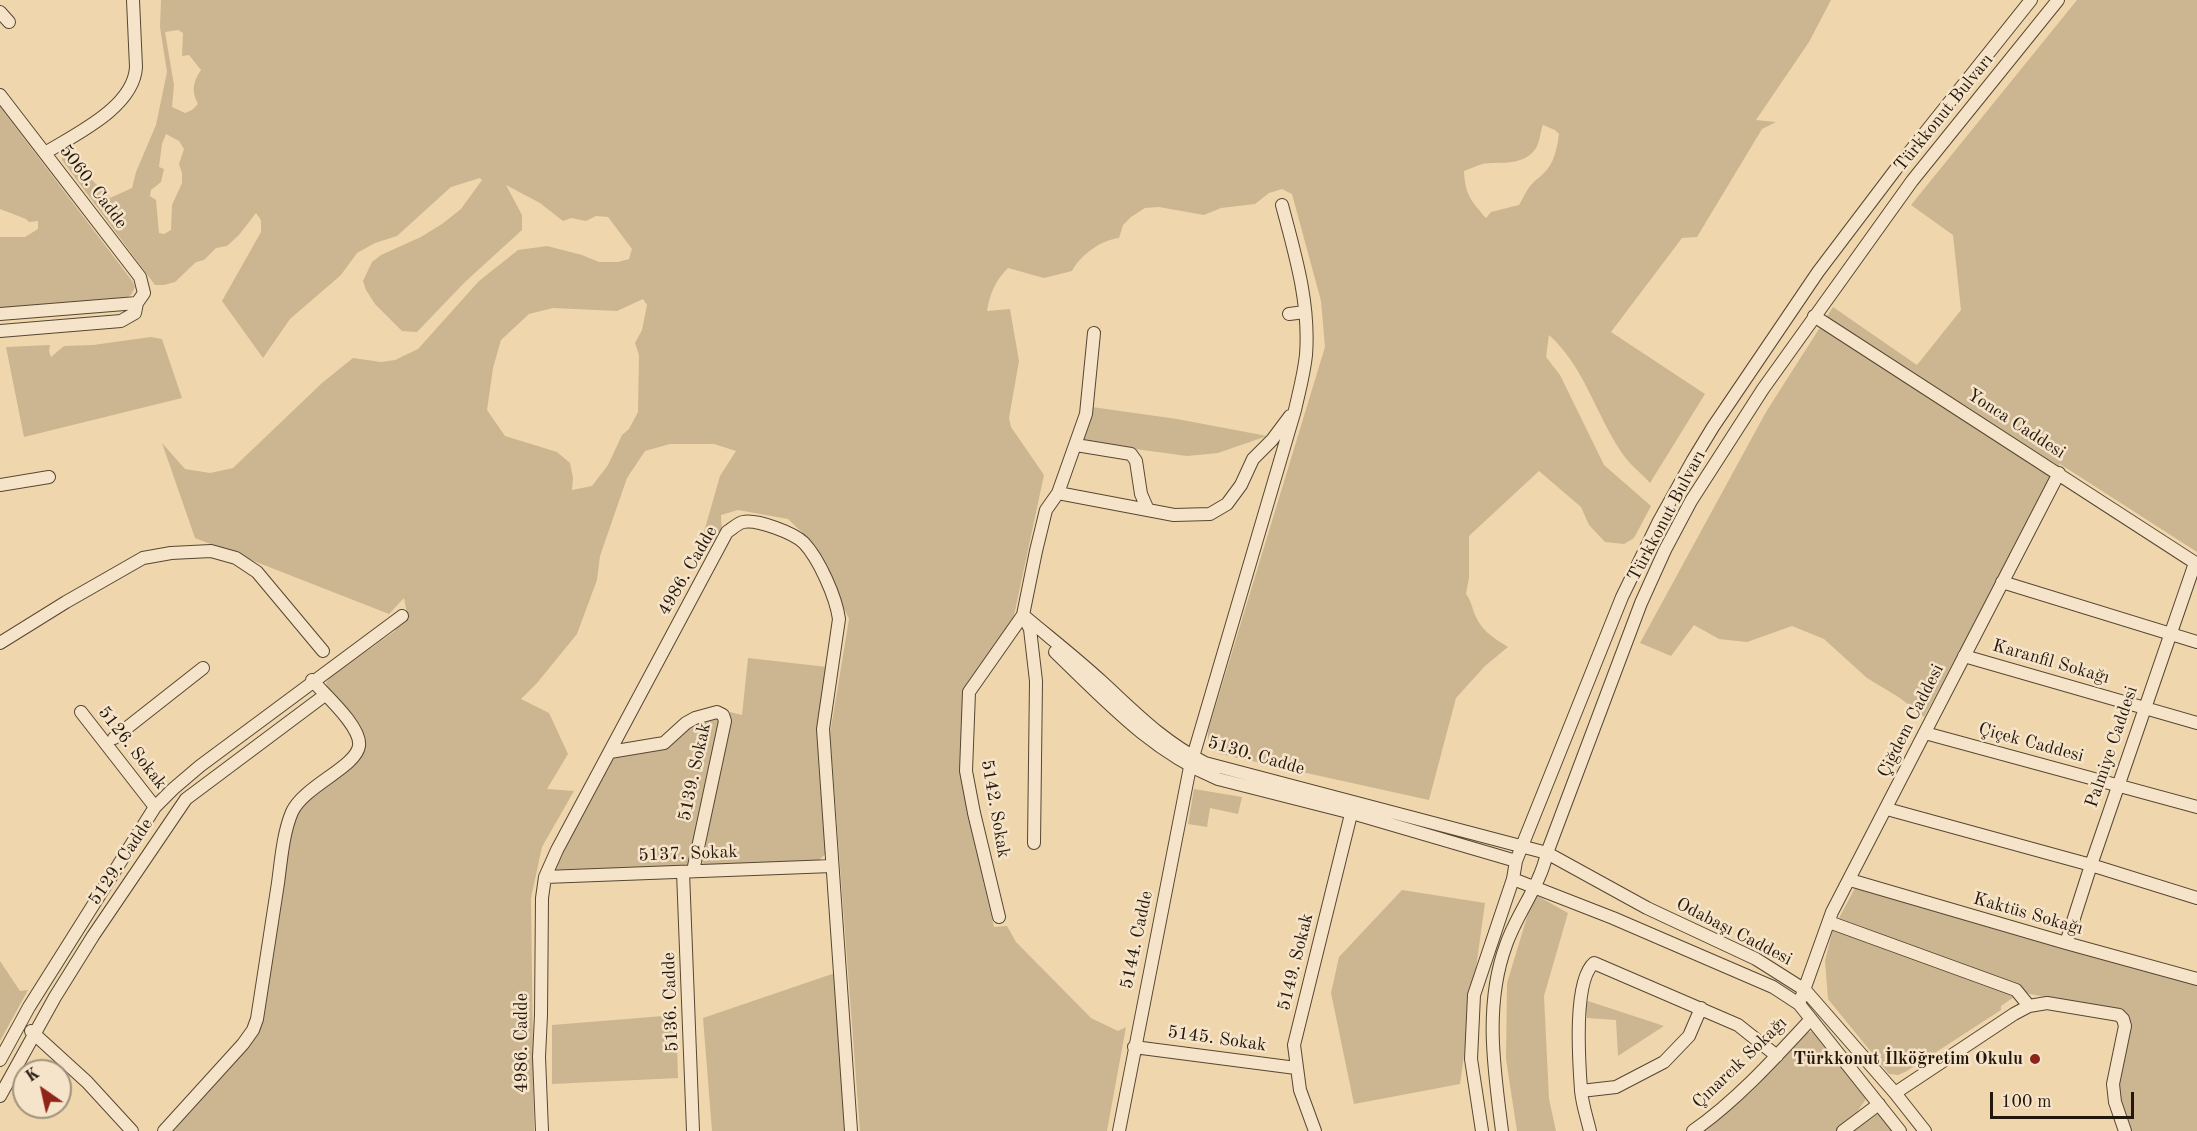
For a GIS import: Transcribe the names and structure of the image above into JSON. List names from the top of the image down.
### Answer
{
  "streets": {
    "street": [
      "Türkkonut Bulvarı",
      "5060. Cadde",
      "Yonca Caddesi",
      "4986. Cadde",
      "Karanfil Sokağı",
      "Çiğdem Caddesi",
      "Çiçek Caddesi",
      "Palmiye Caddesi",
      "5126. Sokak",
      "5130. Cadde",
      "5139. Sokak",
      "5142. Sokak",
      "5137. Sokak",
      "5129. Cadde",
      "Kaktüs Sokağı",
      "Odabaşı Caddesi",
      "5144. Cadde",
      "5149. Sokak",
      "5136. Cadde",
      "5145. Sokak",
      "Çınarcık Sokağı"
    ]
  },
  "crossings": [
    ["Türkkonut Bulvarı", "Yonca Caddesi"],
    ["Türkkonut Bulvarı", "5130. Cadde"],
    ["Türkkonut Bulvarı", "Odabaşı Caddesi"],
    ["Yonca Caddesi", "Çiğdem Caddesi"],
    ["Yonca Caddesi", "Palmiye Caddesi"],
    ["4986. Cadde", "5139. Sokak"],
    ["4986. Cadde", "5137. Sokak"],
    ["Karanfil Sokağı", "Çiğdem Caddesi"],
    ["Karanfil Sokağı", "Palmiye Caddesi"],
    ["Çiğdem Caddesi", "Çiçek Caddesi"],
    ["Çiğdem Caddesi", "Kaktüs Sokağı"],
    ["Çiğdem Caddesi", "Odabaşı Caddesi"],
    ["Çiçek Caddesi", "Palmiye Caddesi"],
    ["Palmiye Caddesi", "Kaktüs Sokağı"],
    ["5126. Sokak", "5129. Cadde"],
    ["5130. Cadde", "5142. Sokak"],
    ["5130. Cadde", "Odabaşı Caddesi"],
    ["5130. Cadde", "5144. Cadde"],
    ["5130. Cadde", "5149. Sokak"],
    ["5139. Sokak", "5137. Sokak"],
    ["5139. Sokak", "5136. Cadde"],
    ["5137. Sokak", "5136. Cadde"],
    ["Odabaşı Caddesi", "Çınarcık Sokağı"],
    ["5144. Cadde", "5145. Sokak"],
    ["5149. Sokak", "5145. Sokak"]
  ],
  "places": ["Türkkonut İlköğretim Okulu"],
  "scale_bar": "100 m",
  "north": "top left"
}
